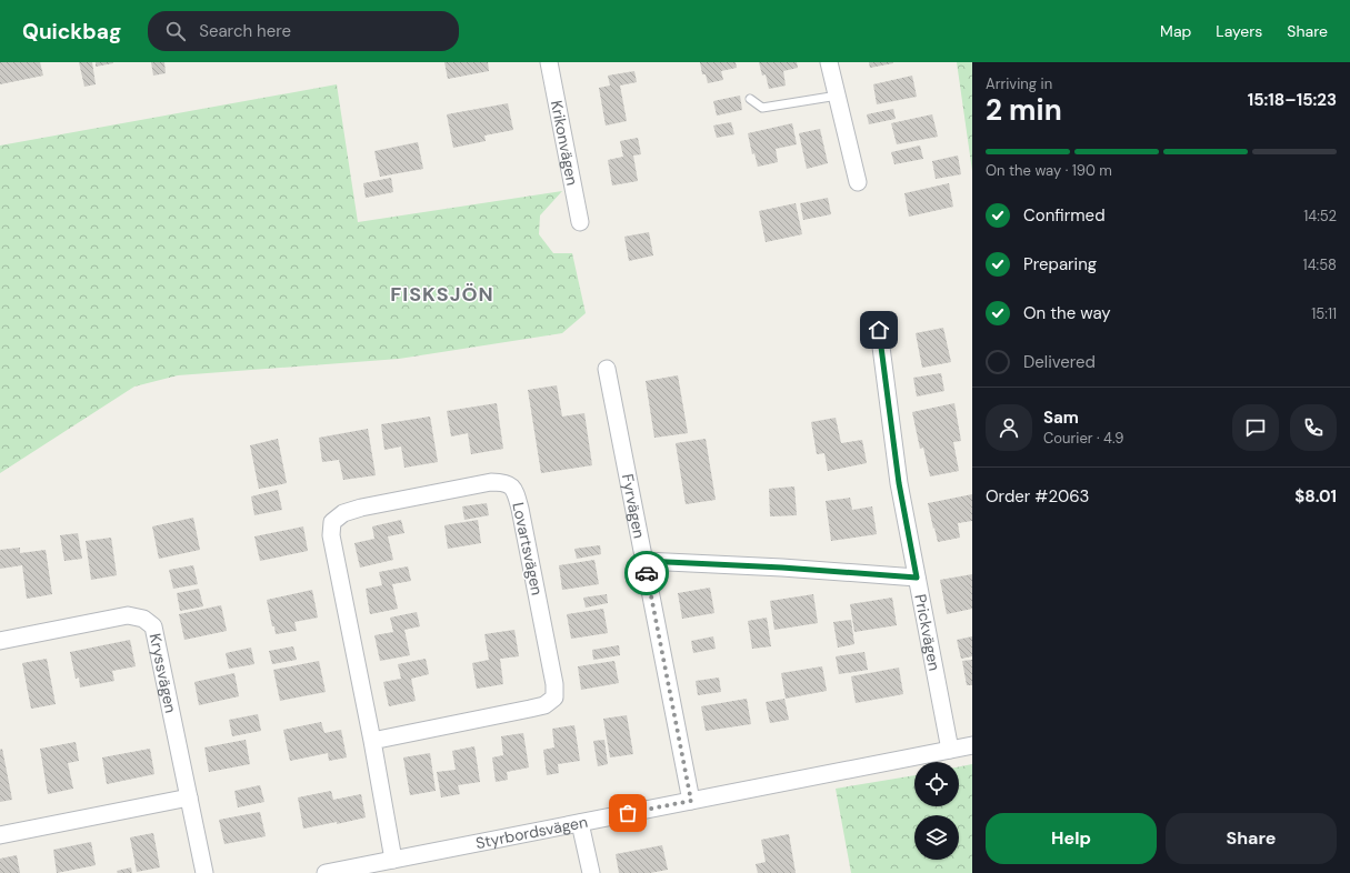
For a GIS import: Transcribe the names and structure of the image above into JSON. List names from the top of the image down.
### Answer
{
  "streets": {
    "street": [
      "Krikonvägen",
      "Fyrvägen",
      "Lovartsvägen",
      "Prickvägen",
      "Kryssvägen",
      "Styrbordsvägen"
    ]
  },
  "crossings": [
    ["Fyrvägen", "Styrbordsvägen"],
    ["Lovartsvägen", "Styrbordsvägen"],
    ["Prickvägen", "Styrbordsvägen"]
  ],
  "districts": ["FISKSJÖN"],
  "page": {
    "header": "Quickbag",
    "search": "Search here",
    "nav": ["Map", "Layers", "Share"],
    "heading": ["2 min", "Arriving in", "15:18–15:23"],
    "panel": [
      "Sam",
      "Courier · 4.9",
      "Order #2063",
      "$8.01"
    ],
    "bar": "On the way · 190 m",
    "list": [
      ["Confirmed", "14:52"],
      ["Preparing", "14:58"],
      ["On the way", "15:11"],
      "Delivered"
    ],
    "buttons": ["Help", "Share"]
  }
}
